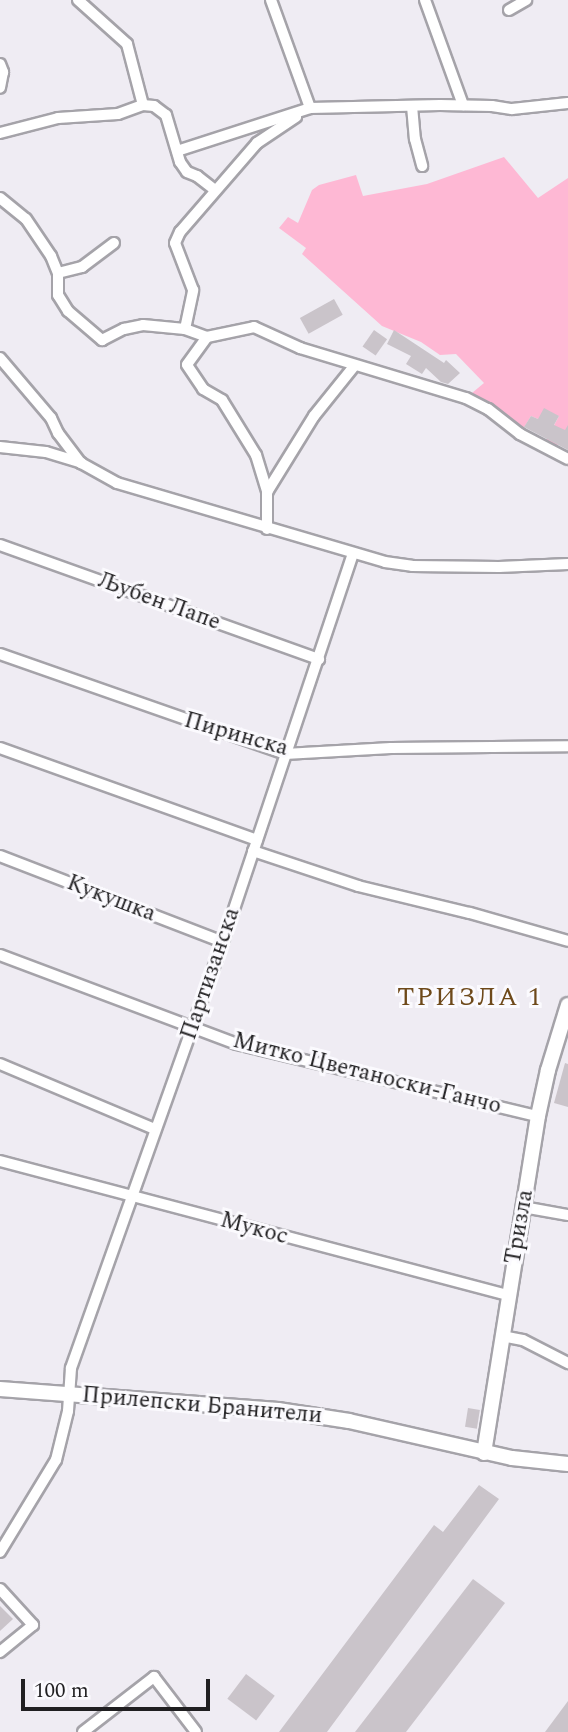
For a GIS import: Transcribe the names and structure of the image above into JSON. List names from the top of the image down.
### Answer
{
  "streets": {
    "street": [
      "Љубен Лапе",
      "Пиринска",
      "Кукушка",
      "Партизанска",
      "Митко Цветаноски-Ганчо",
      "Тризла",
      "Мукос",
      "Прилепски Бранители"
    ]
  },
  "crossings": [
    ["Љубен Лапе", "Партизанска"],
    ["Пиринска", "Партизанска"],
    ["Кукушка", "Партизанска"],
    ["Партизанска", "Митко Цветаноски-Ганчо"],
    ["Партизанска", "Мукос"],
    ["Партизанска", "Прилепски Бранители"],
    ["Митко Цветаноски-Ганчо", "Тризла"],
    ["Тризла", "Мукос"],
    ["Тризла", "Прилепски Бранители"]
  ],
  "districts": ["ТРИЗЛА 1"],
  "scale_bar": "100 m"
}
